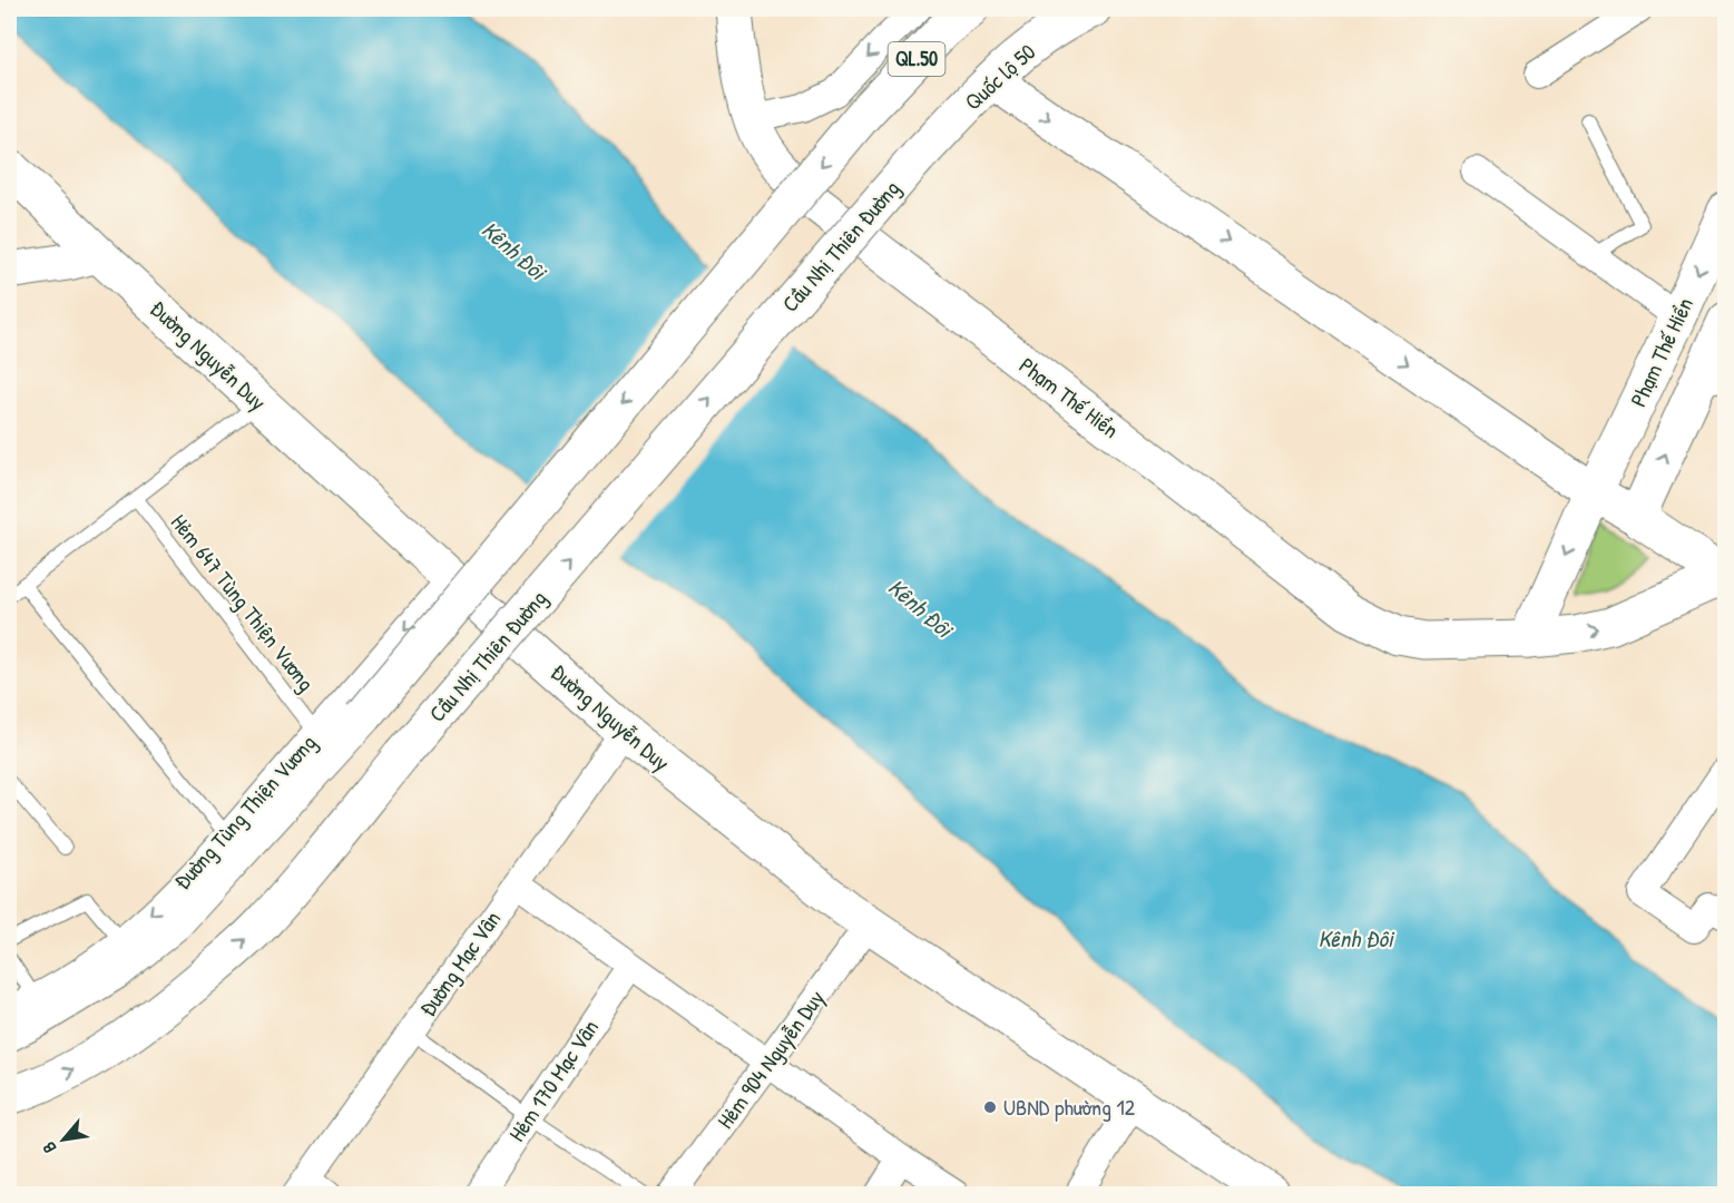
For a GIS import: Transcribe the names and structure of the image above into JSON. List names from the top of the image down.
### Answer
{
  "streets": {
    "main road": [
      "QL.50",
      "Quốc lộ 50",
      "Cầu Nhị Thiên Đường",
      "Phạm Thế Hiển",
      "Đường Nguyễn Duy"
    ],
    "street": [
      "Đường Tùng Thiện Vương",
      "Đường Mạc Vân",
      "Hẻm 904 Nguyễn Duy",
      "Hẻm 170 Mạc Vân"
    ],
    "lane": ["Hẻm 647 Tùng Thiện Vương"]
  },
  "crossings": [
    ["Quốc lộ 50", "Cầu Nhị Thiên Đường"],
    ["Quốc lộ 50", "Phạm Thế Hiển"],
    ["Đường Nguyễn Duy", "Đường Tùng Thiện Vương"],
    ["Đường Nguyễn Duy", "Đường Mạc Vân"],
    ["Đường Nguyễn Duy", "Hẻm 904 Nguyễn Duy"],
    ["Hẻm 647 Tùng Thiện Vương", "Đường Tùng Thiện Vương"]
  ],
  "one_way": ["Đường Tùng Thiện Vương"],
  "water": ["Kênh Đôi"],
  "places": ["UBND phường 12"],
  "north": "bottom left"
}
